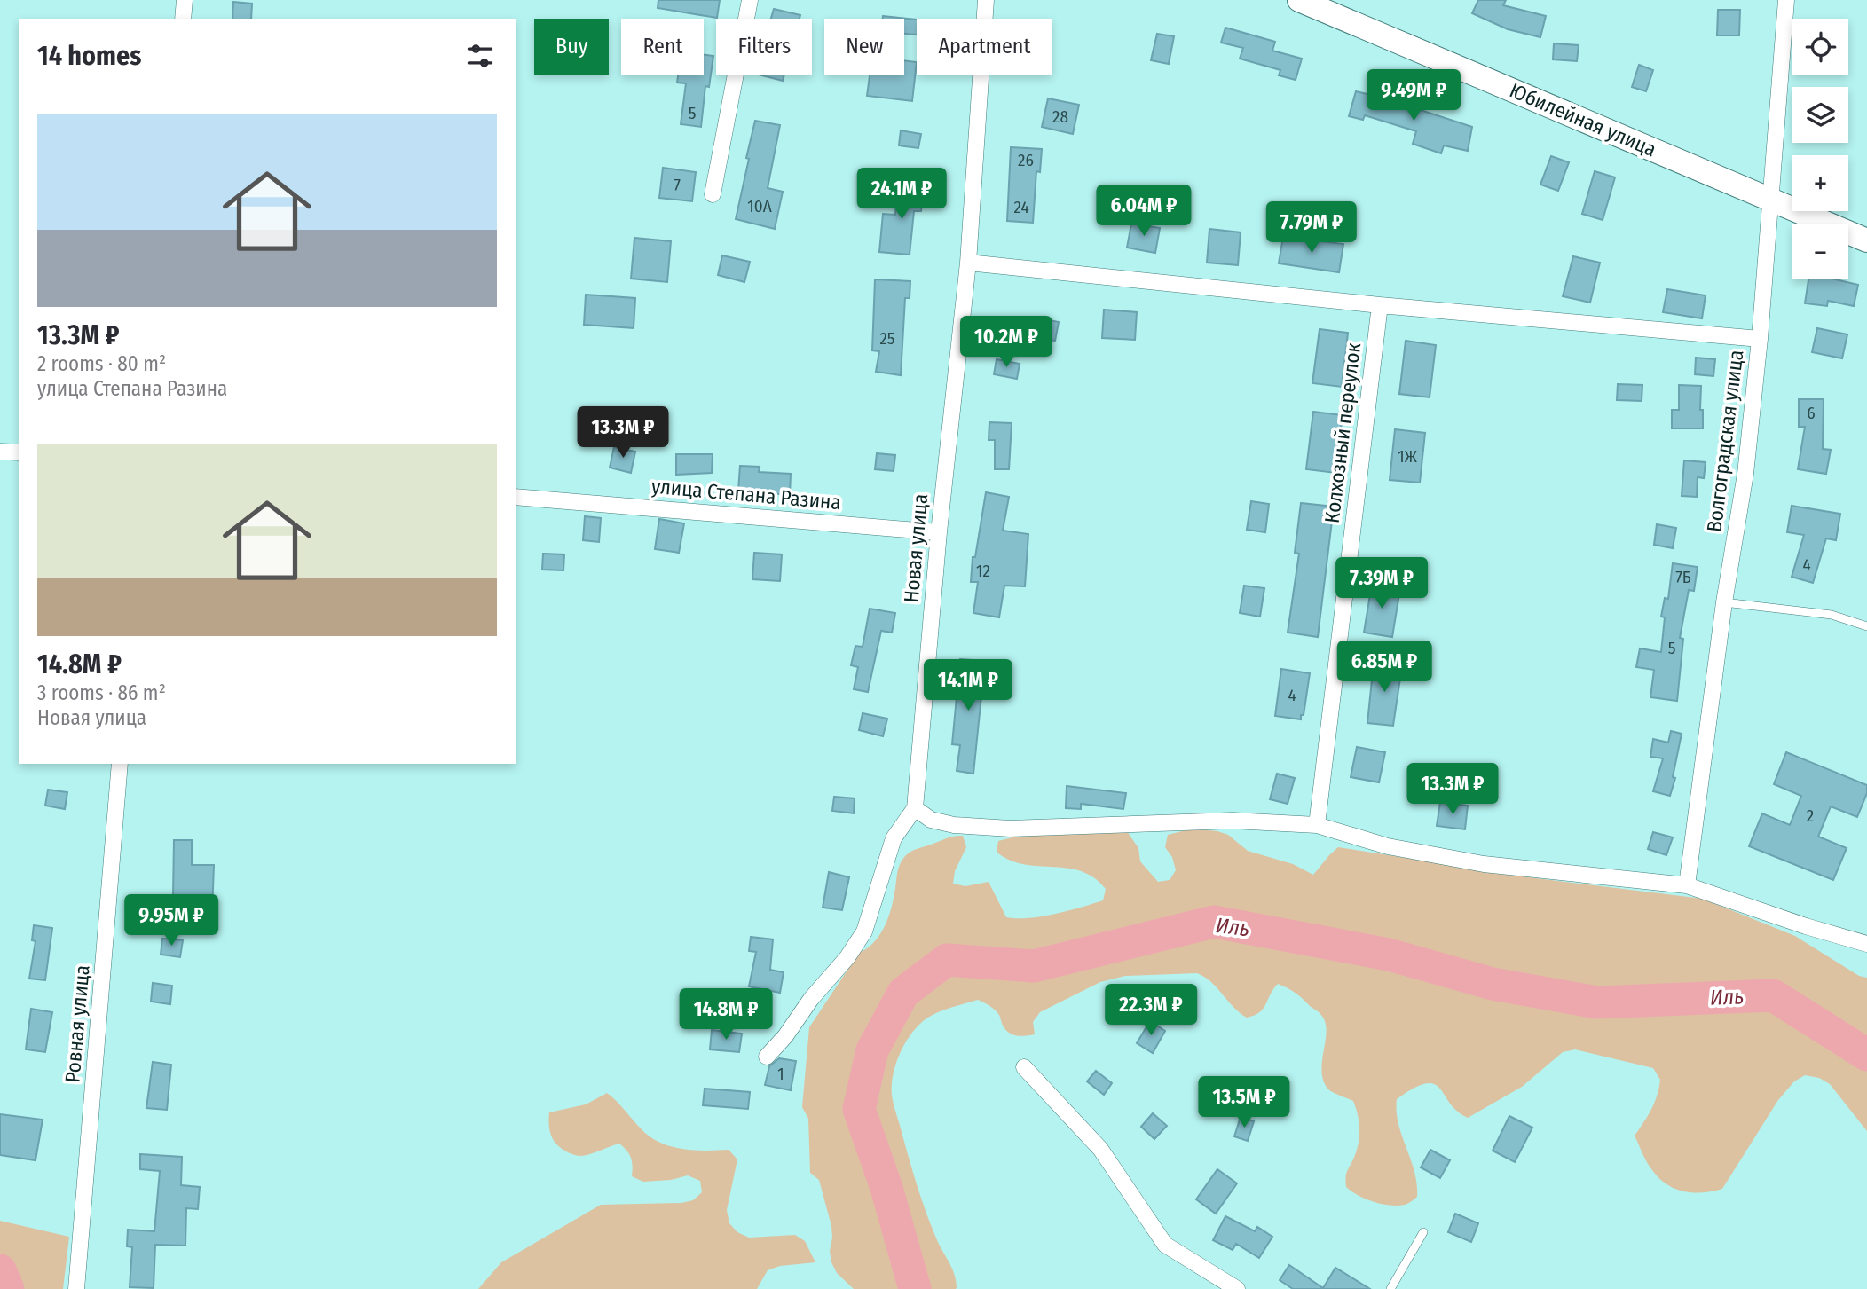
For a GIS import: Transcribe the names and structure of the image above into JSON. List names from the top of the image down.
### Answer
{
  "streets": {
    "street": [
      "Юбилейная улица",
      "Колхозный переулок",
      "Волгоградская улица",
      "улица Степана Разина",
      "Новая улица",
      "Ровная улица"
    ]
  },
  "crossings": [
    ["Юбилейная улица", "Волгоградская улица"],
    ["улица Степана Разина", "Новая улица"]
  ],
  "water": ["Иль"],
  "house_numbers": [
    "5",
    "28",
    "26",
    "7",
    "10А",
    "24",
    "25",
    "6",
    "1Ж",
    "4",
    "12",
    "7Б",
    "5",
    "4",
    "2",
    "1"
  ],
  "page": {
    "map_buttons": ["+", "−"],
    "chip": [
      "Buy",
      "Rent",
      "Filters",
      "New",
      "Apartment"
    ],
    "heading": "14 homes",
    "price": [
      "9.49M ₽",
      "24.1M ₽",
      "6.04M ₽",
      "7.79M ₽",
      "10.2M ₽",
      "13.3M ₽",
      "7.39M ₽",
      "6.85M ₽",
      "14.1M ₽",
      "13.3M ₽",
      "9.95M ₽",
      "22.3M ₽",
      "14.8M ₽",
      "13.5M ₽"
    ],
    "list": [
      {
        "name": "13.3M ₽",
        "note": "2 rooms · 80 m² · улица Степана Разина"
      },
      {
        "name": "14.8M ₽",
        "note": "3 rooms · 86 m² · Новая улица"
      }
    ]
  }
}
